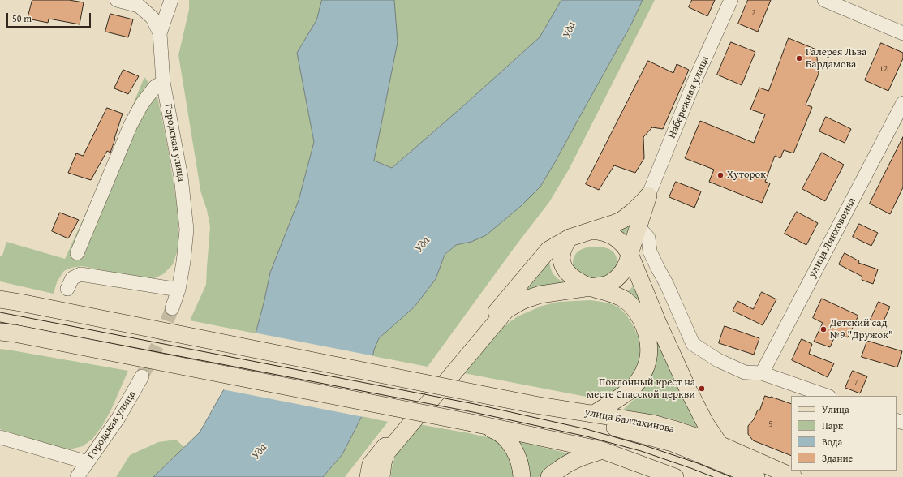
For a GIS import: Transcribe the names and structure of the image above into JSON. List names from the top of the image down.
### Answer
{
  "streets": {
    "main road": ["улица Балтахинова"],
    "street": ["Набережная улица", "Городская улица", "улица Линховоина"]
  },
  "water": ["Уда"],
  "places": [
    "Галерея Льва Бардамова",
    "Хуторок",
    "Детский сад №9 \"Дружок\"",
    "Поклонный крест на месте Спасской церкви"
  ],
  "house_numbers": [
    "2",
    "12",
    "7",
    "5"
  ],
  "legend": [
    "Улица",
    "Парк",
    "Вода",
    "Здание"
  ],
  "scale_bar": "50 m"
}
